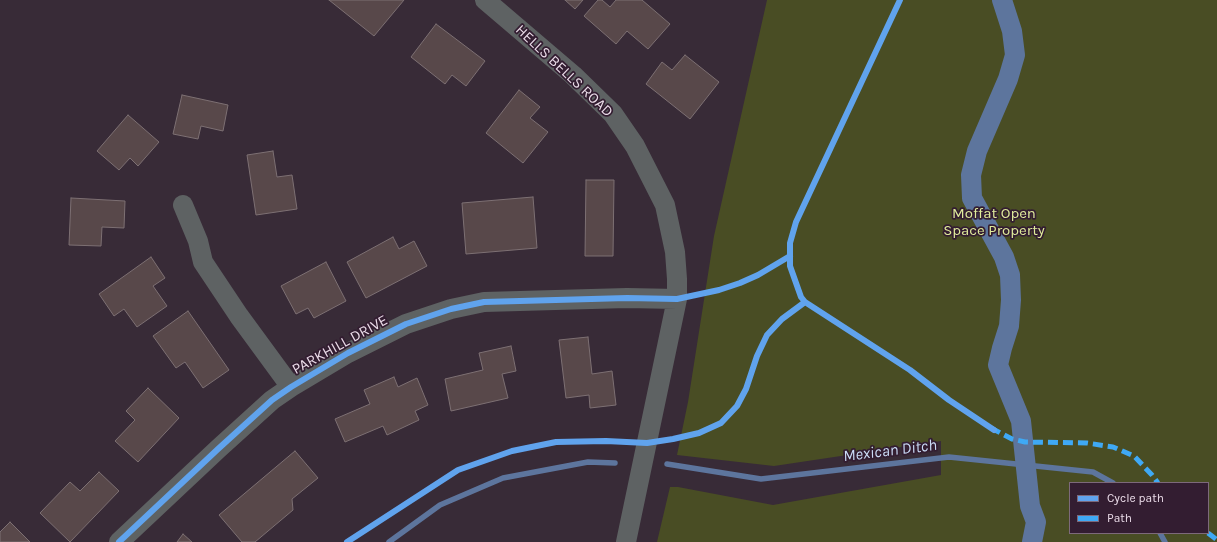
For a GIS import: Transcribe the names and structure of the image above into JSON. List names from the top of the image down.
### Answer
{
  "streets": {
    "street": ["HELLS BELLS ROAD", "PARKHILL DRIVE"]
  },
  "crossings": [
    ["HELLS BELLS ROAD", "PARKHILL DRIVE"]
  ],
  "water": ["Mexican Ditch"],
  "parks": ["Moffat Open Space Property"],
  "legend": ["Cycle path", "Path"]
}
